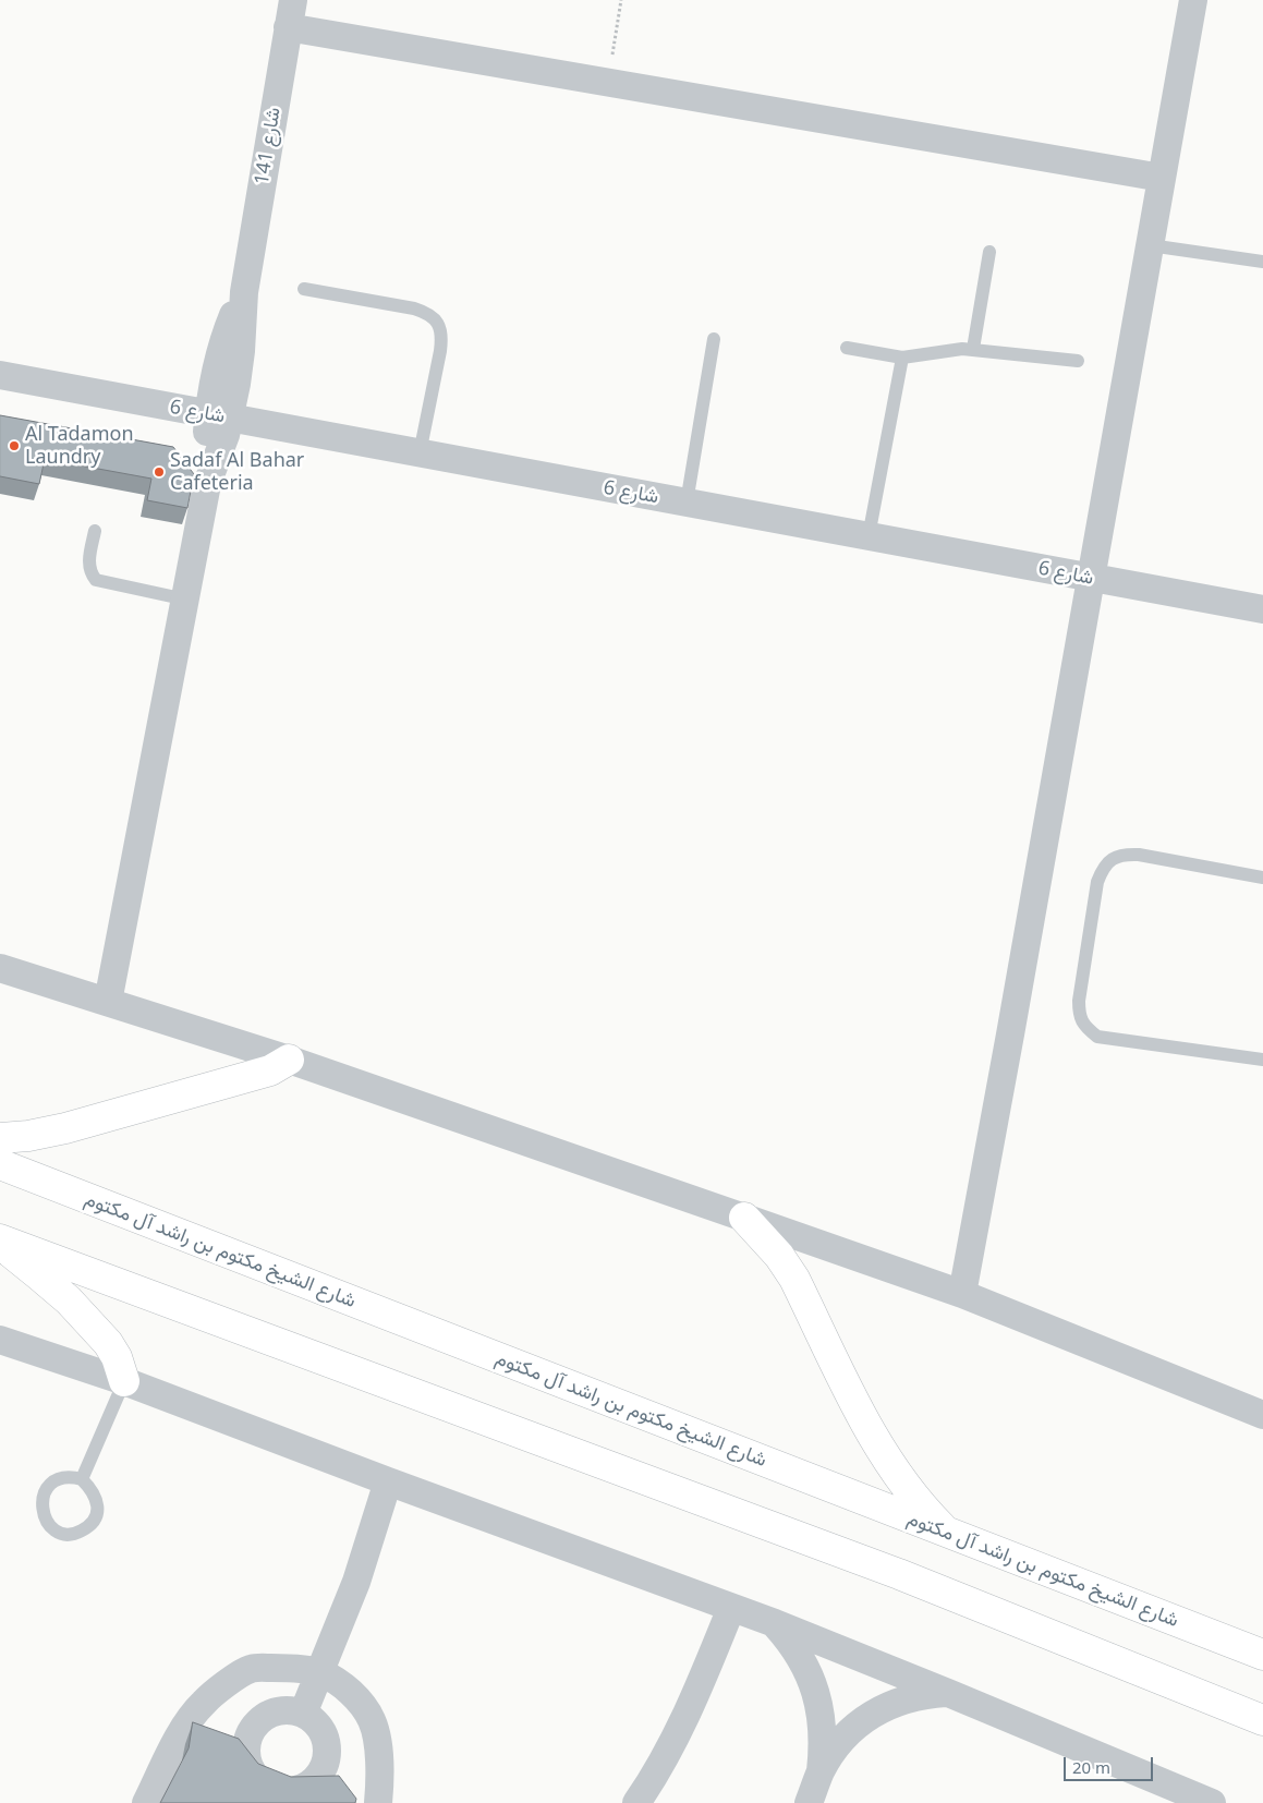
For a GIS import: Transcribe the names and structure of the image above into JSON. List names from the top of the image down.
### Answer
{
  "streets": {
    "main road": ["شارع الشيخ مكتوم بن راشد آل مكتوم"],
    "street": ["شارع 141", "شارع 6"]
  },
  "crossings": [
    ["شارع 141", "شارع 6"]
  ],
  "places": ["Al Tadamon Laundry", "Sadaf Al Bahar Cafeteria"],
  "scale_bar": "20 m"
}
